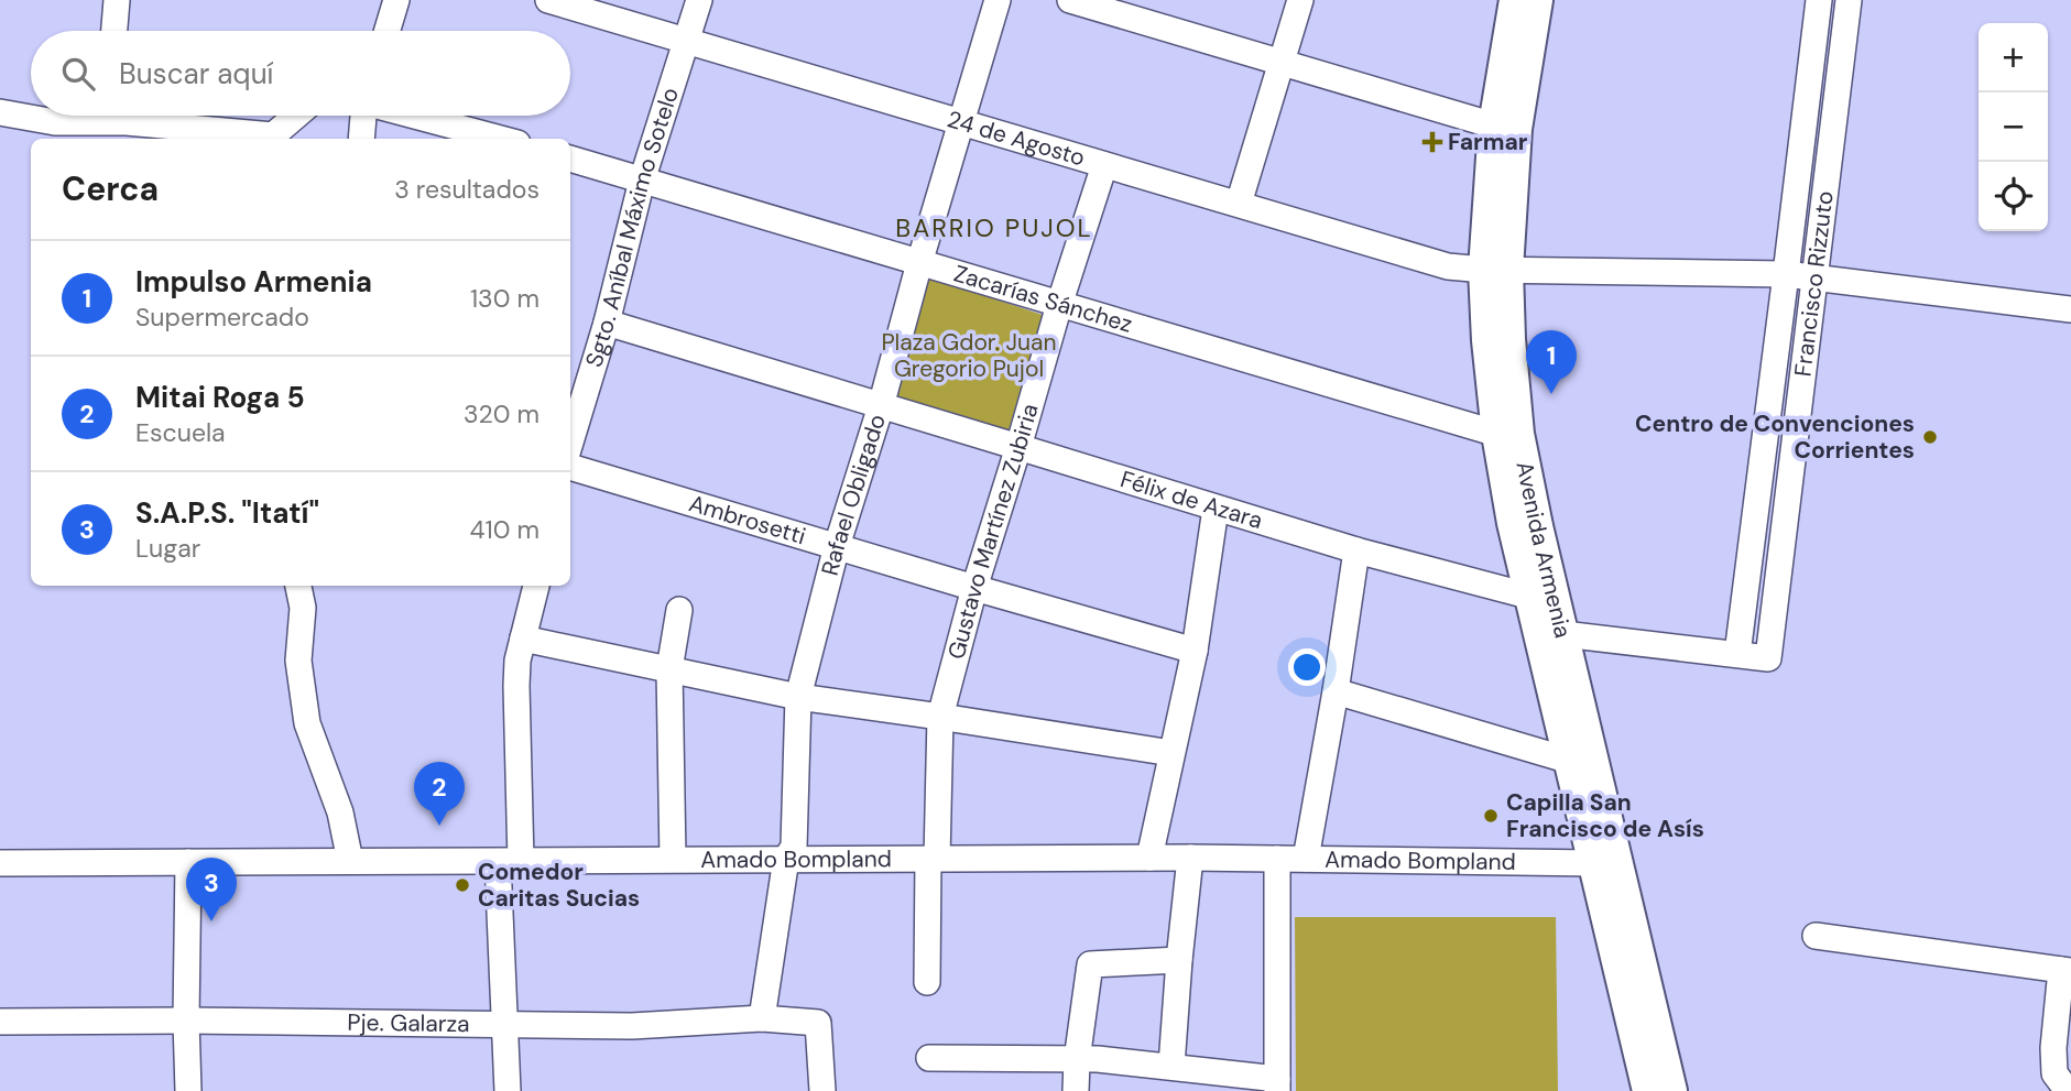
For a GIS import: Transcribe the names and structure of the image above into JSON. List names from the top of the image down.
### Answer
{
  "streets": {
    "main road": ["Avenida Armenia"],
    "street": [
      "24 de Agosto",
      "Sgto. Aníbal Máximo Sotelo",
      "Francisco Rizzuto",
      "Zacarías Sánchez",
      "Rafael Obligado",
      "Félix de Azara",
      "Ambrosetti",
      "Gustavo Martínez Zubiria",
      "Amado Bompland",
      "Pje. Galarza"
    ]
  },
  "crossings": [
    ["24 de Agosto", "Sgto. Aníbal Máximo Sotelo"],
    ["24 de Agosto", "Francisco Rizzuto"],
    ["24 de Agosto", "Rafael Obligado"],
    ["24 de Agosto", "Gustavo Martínez Zubiria"],
    ["24 de Agosto", "Avenida Armenia"],
    ["Sgto. Aníbal Máximo Sotelo", "Zacarías Sánchez"],
    ["Sgto. Aníbal Máximo Sotelo", "Félix de Azara"],
    ["Zacarías Sánchez", "Rafael Obligado"],
    ["Zacarías Sánchez", "Gustavo Martínez Zubiria"],
    ["Zacarías Sánchez", "Avenida Armenia"],
    ["Rafael Obligado", "Félix de Azara"],
    ["Rafael Obligado", "Ambrosetti"],
    ["Rafael Obligado", "Amado Bompland"],
    ["Félix de Azara", "Gustavo Martínez Zubiria"],
    ["Félix de Azara", "Avenida Armenia"],
    ["Ambrosetti", "Gustavo Martínez Zubiria"],
    ["Gustavo Martínez Zubiria", "Amado Bompland"],
    ["Avenida Armenia", "Amado Bompland"]
  ],
  "districts": ["BARRIO PUJOL"],
  "parks": ["Plaza Gdor. Juan Gregorio Pujol"],
  "places": {
    "health": ["Farmar"],
    "other": ["Centro de Convenciones Corrientes", "Capilla San Francisco de Asís", "Comedor Caritas Sucias"]
  },
  "page": {
    "map_buttons": ["+", "−"],
    "search": "Buscar aquí",
    "heading": ["Cerca", "3 resultados"],
    "list": [
      {
        "mark": "1",
        "name": "Impulso Armenia",
        "note": "Supermercado",
        "value": "130 m"
      },
      {
        "mark": "2",
        "name": "Mitai Roga 5",
        "note": "Escuela",
        "value": "320 m"
      },
      {
        "mark": "3",
        "name": "S.A.P.S. \"Itatí\"",
        "note": "Lugar",
        "value": "410 m"
      }
    ],
    "pins": ["1", "2", "3"]
  }
}
